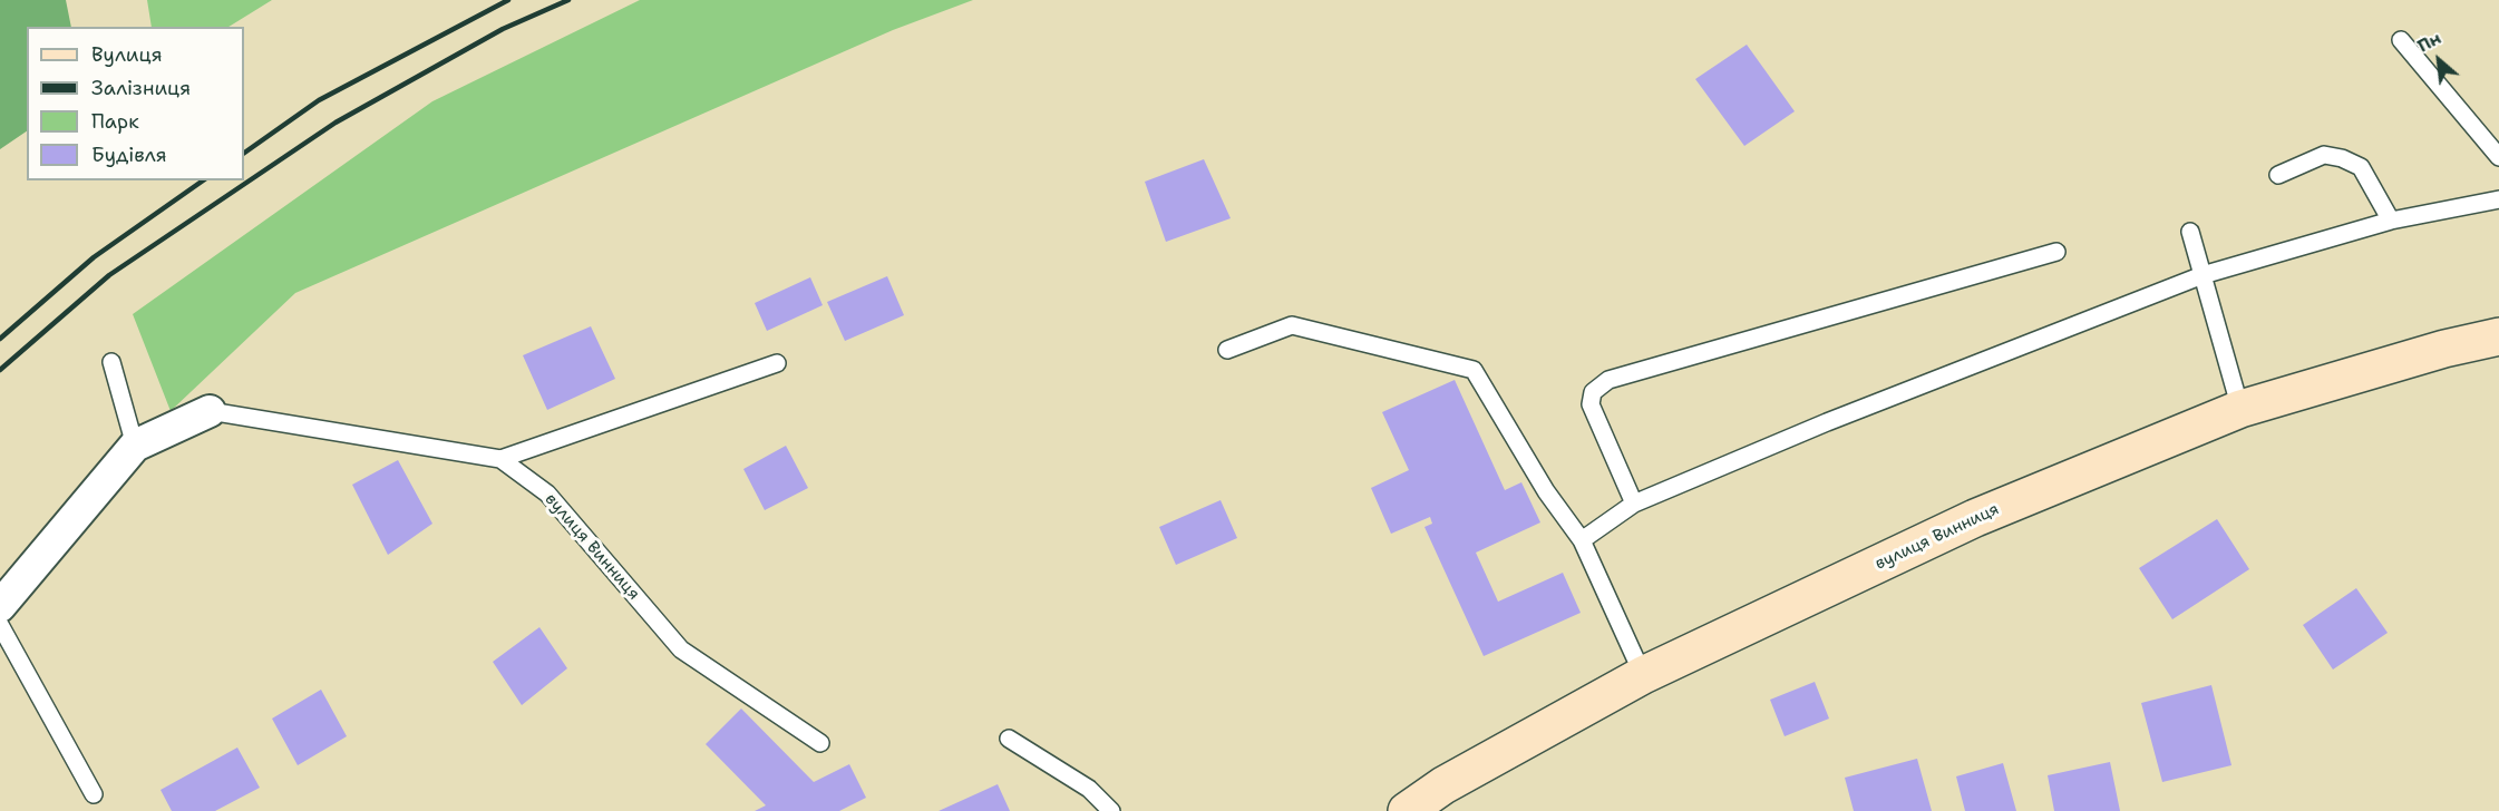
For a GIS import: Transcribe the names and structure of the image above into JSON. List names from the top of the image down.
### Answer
{
  "streets": {
    "main road": ["вулиця Винниця"]
  },
  "legend": [
    "Вулиця",
    "Залізниця",
    "Парк",
    "Будівля"
  ],
  "north": "top left"
}
